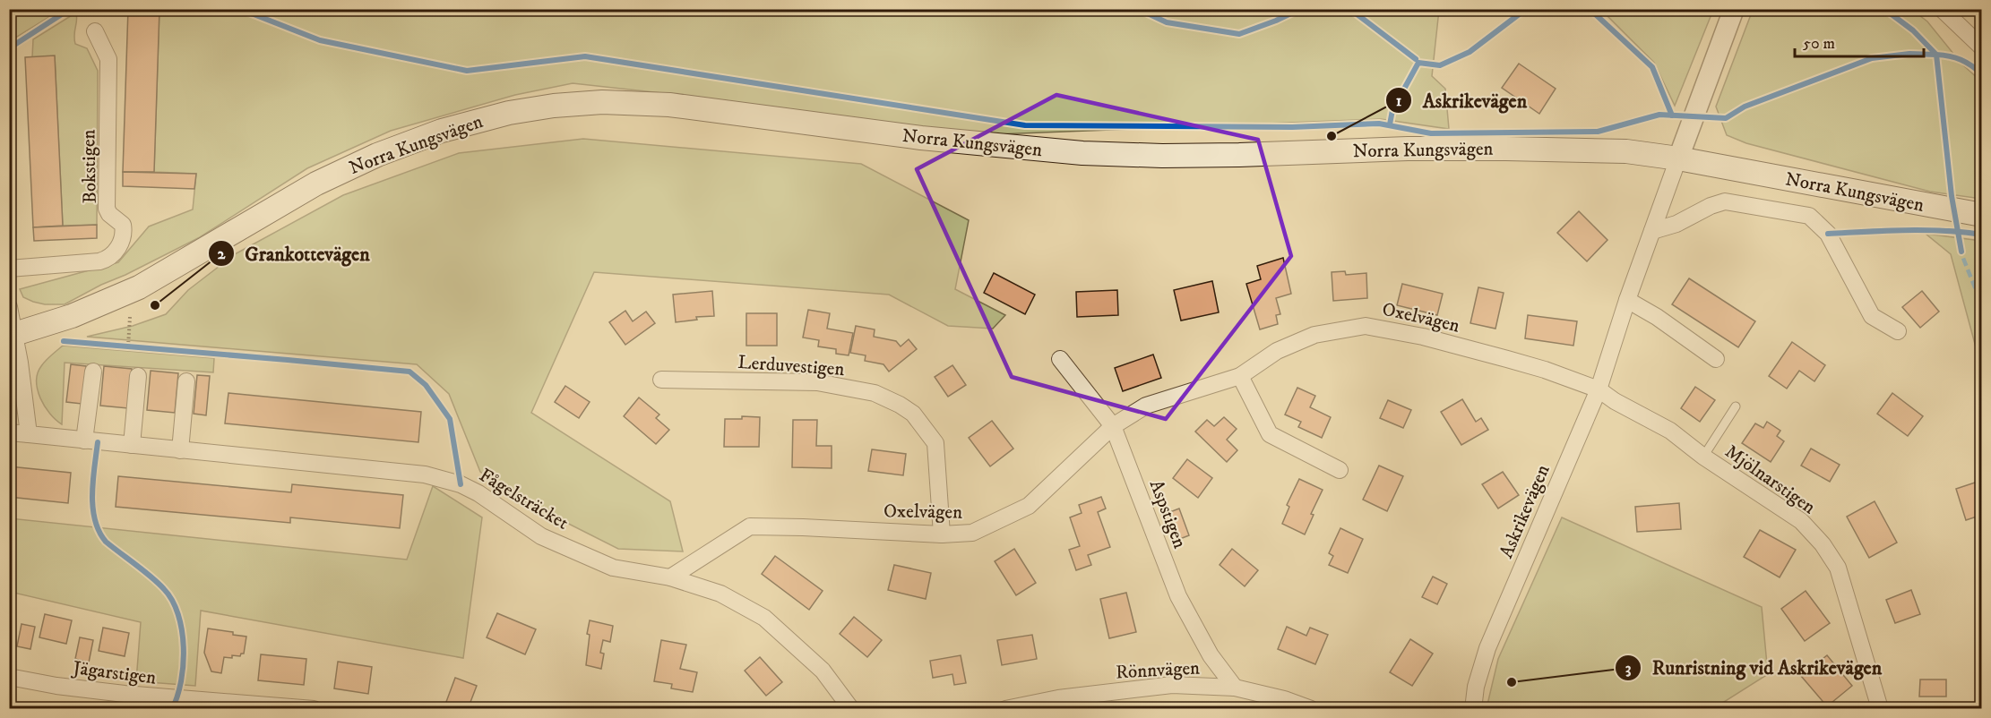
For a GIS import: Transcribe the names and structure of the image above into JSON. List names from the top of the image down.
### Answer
{
  "streets": {
    "main road": ["Norra Kungsvägen"],
    "street": [
      "Bokstigen",
      "Oxelvägen",
      "Lerduvestigen",
      "Mjölnarstigen",
      "Fågelsträcket",
      "Askrikevägen",
      "Aspstigen",
      "Rönnvägen",
      "Jägarstigen"
    ]
  },
  "crossings": [
    ["Norra Kungsvägen", "Askrikevägen"],
    ["Oxelvägen", "Lerduvestigen"],
    ["Oxelvägen", "Mjölnarstigen"],
    ["Oxelvägen", "Fågelsträcket"],
    ["Oxelvägen", "Askrikevägen"],
    ["Oxelvägen", "Aspstigen"],
    ["Mjölnarstigen", "Askrikevägen"],
    ["Aspstigen", "Rönnvägen"]
  ],
  "places": ["Askrikevägen", "Grankottevägen", "Runristning vid Askrikevägen"],
  "scale_bar": "50 m"
}
